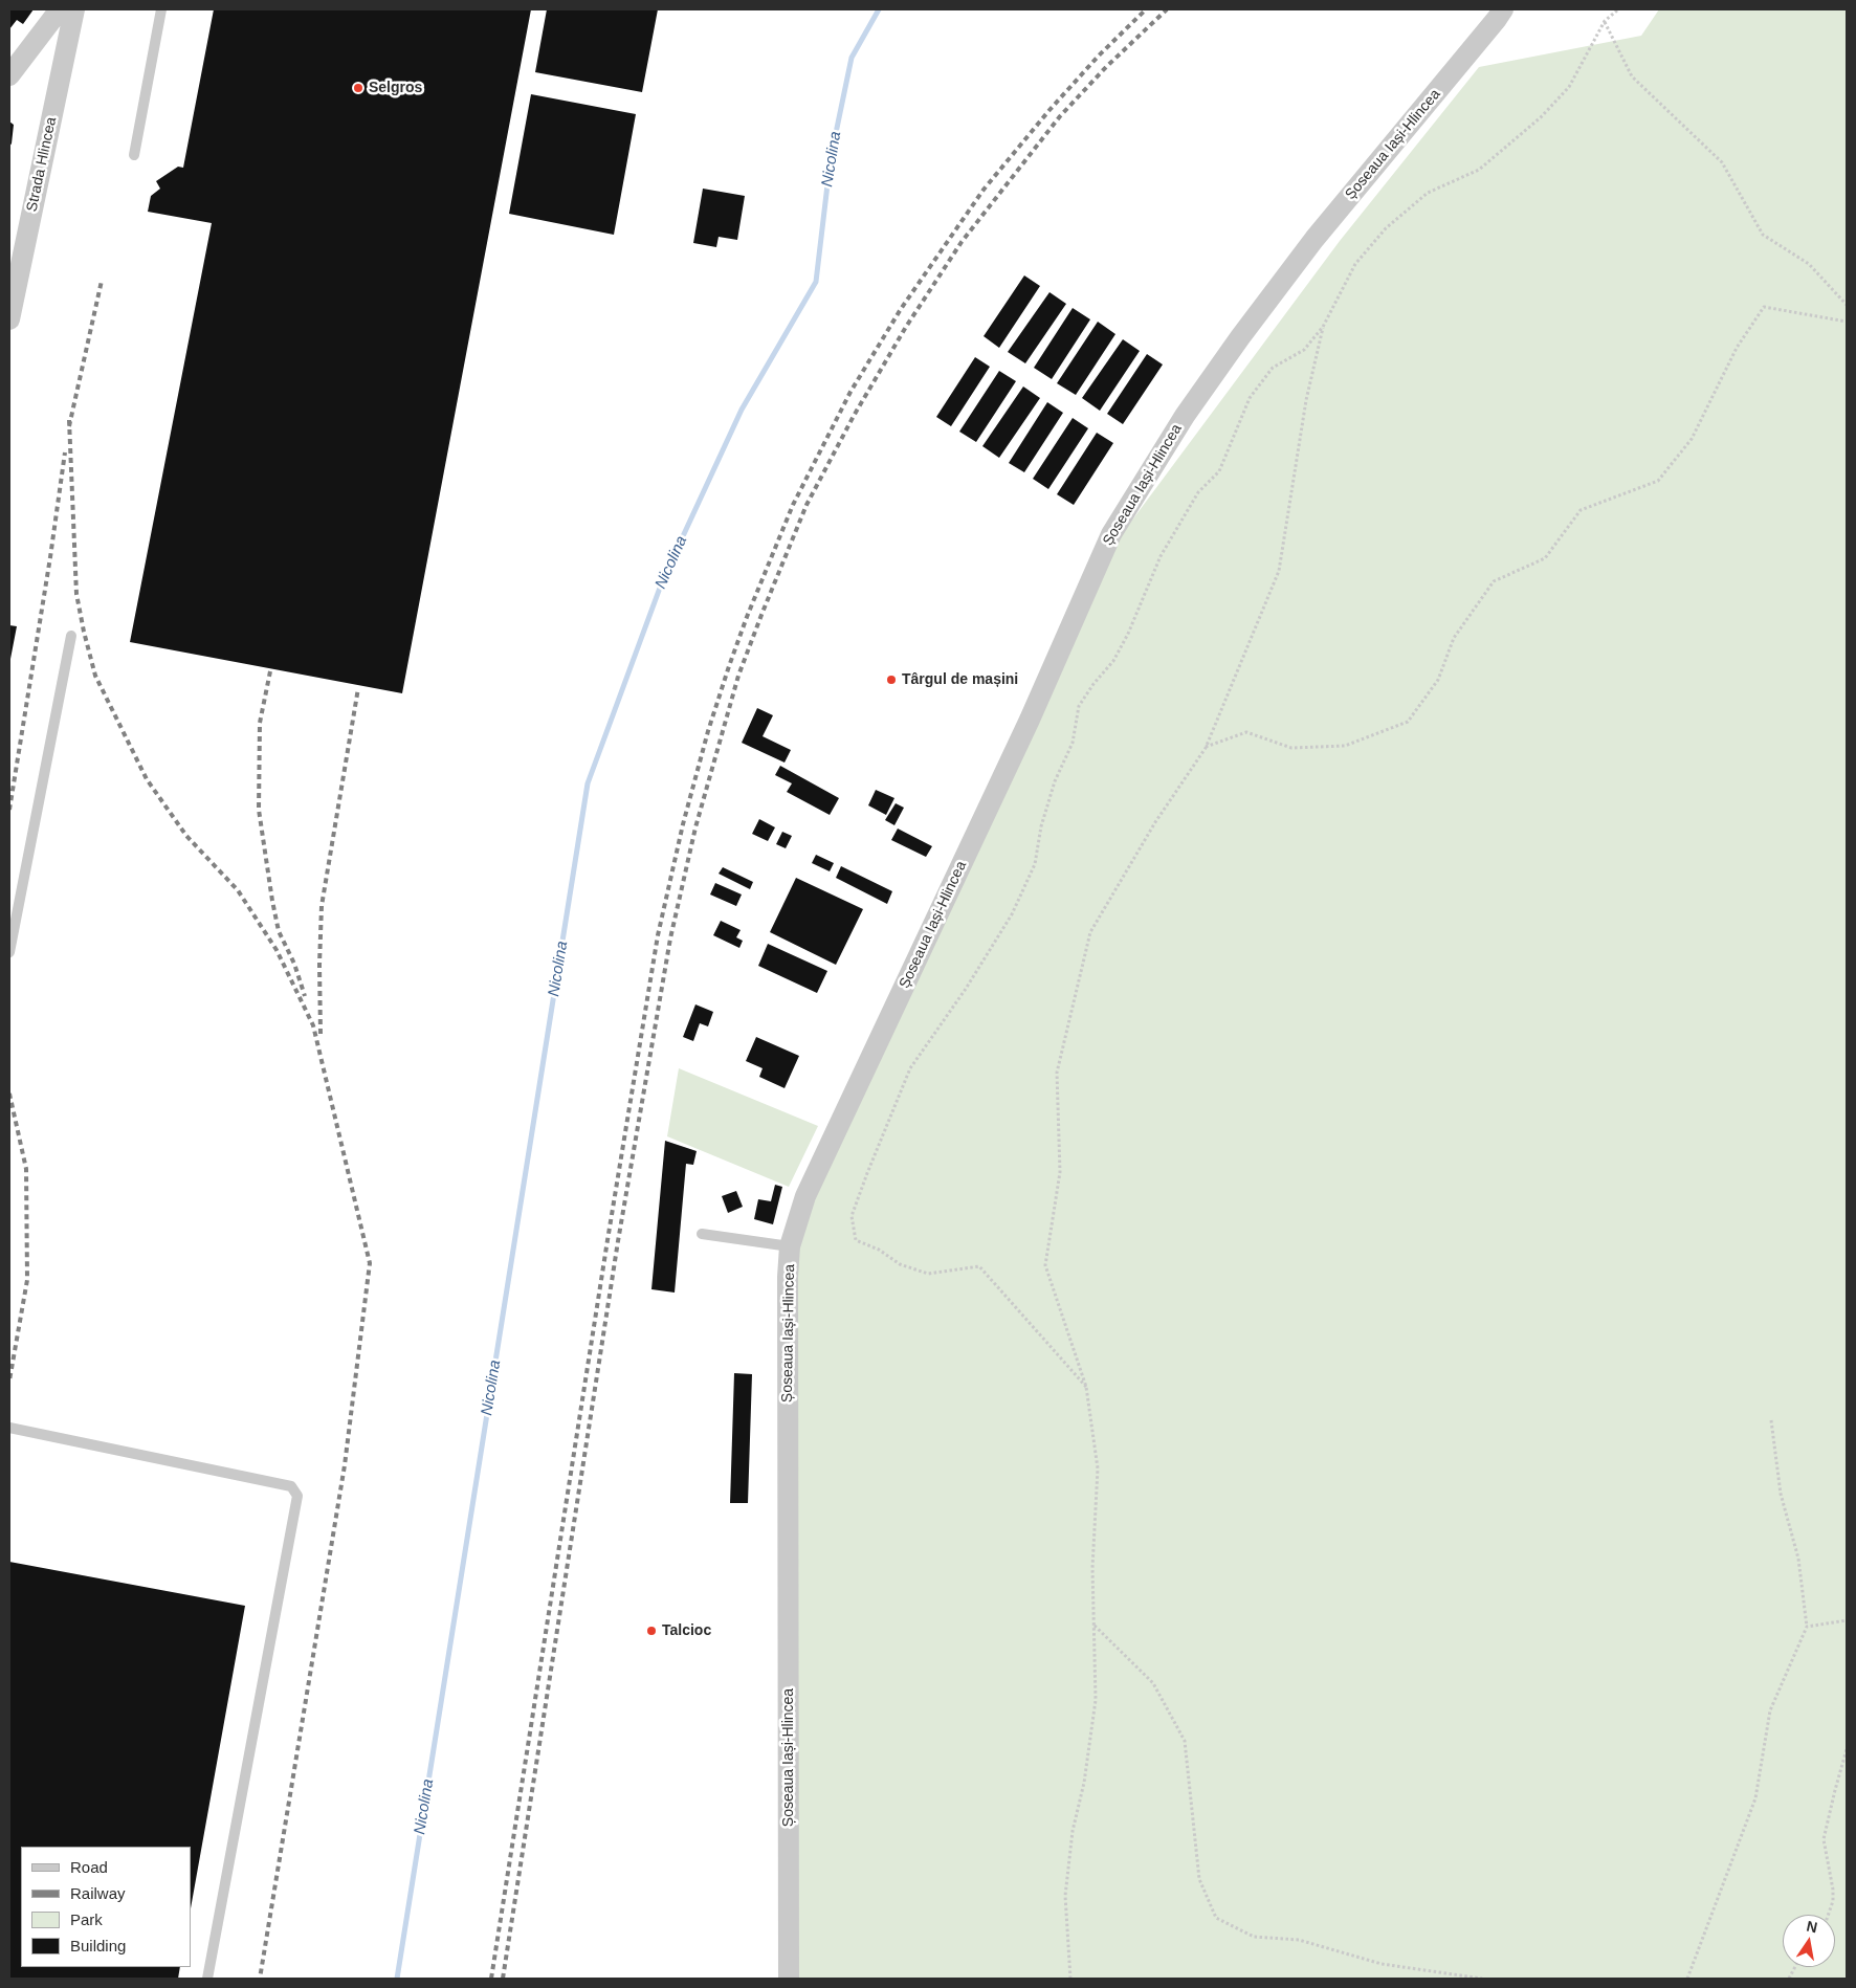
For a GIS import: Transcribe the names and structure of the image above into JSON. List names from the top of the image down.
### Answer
{
  "streets": {
    "street": ["Șoseaua Iași-Hlincea", "Strada Hlincea"]
  },
  "water": ["Nicolina"],
  "places": ["Selgros", "Târgul de mașini", "Talcioc"],
  "legend": [
    "Road",
    "Railway",
    "Park",
    "Building"
  ],
  "north": "top"
}
